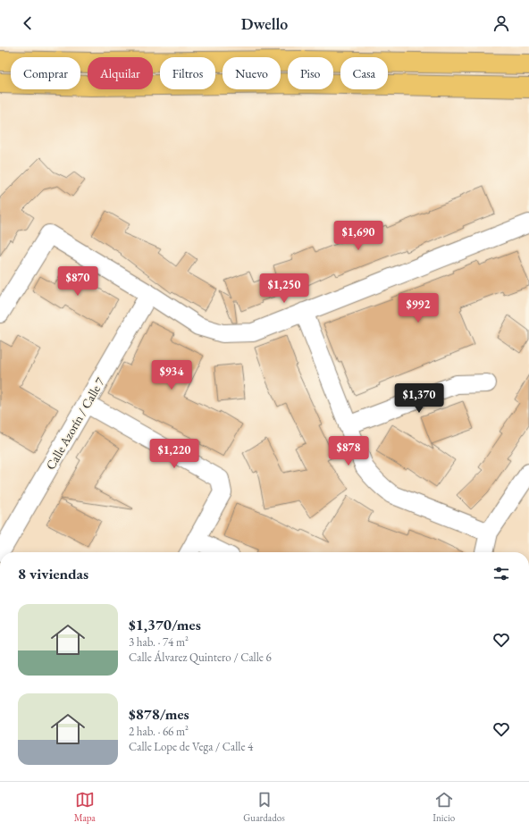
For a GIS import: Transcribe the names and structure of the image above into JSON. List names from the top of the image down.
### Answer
{
  "streets": {
    "street": ["Calle Azorín / Calle 7"]
  },
  "page": {
    "header": "Dwello",
    "chip": [
      "Comprar",
      "Alquilar",
      "Filtros",
      "Nuevo",
      "Piso",
      "Casa"
    ],
    "price": [
      "$1,690",
      "$870",
      "$1,250",
      "$992",
      "$934",
      "$1,370",
      "$878",
      "$1,220"
    ],
    "heading": "8 viviendas",
    "list": [
      {
        "name": "$1,370/mes",
        "note": "3 hab. · 74 m² · Calle Álvarez Quintero / Calle 6"
      },
      {
        "name": "$878/mes",
        "note": "2 hab. · 66 m² · Calle Lope de Vega / Calle 4"
      }
    ],
    "tabs": ["Mapa", "Guardados", "Inicio"]
  }
}
